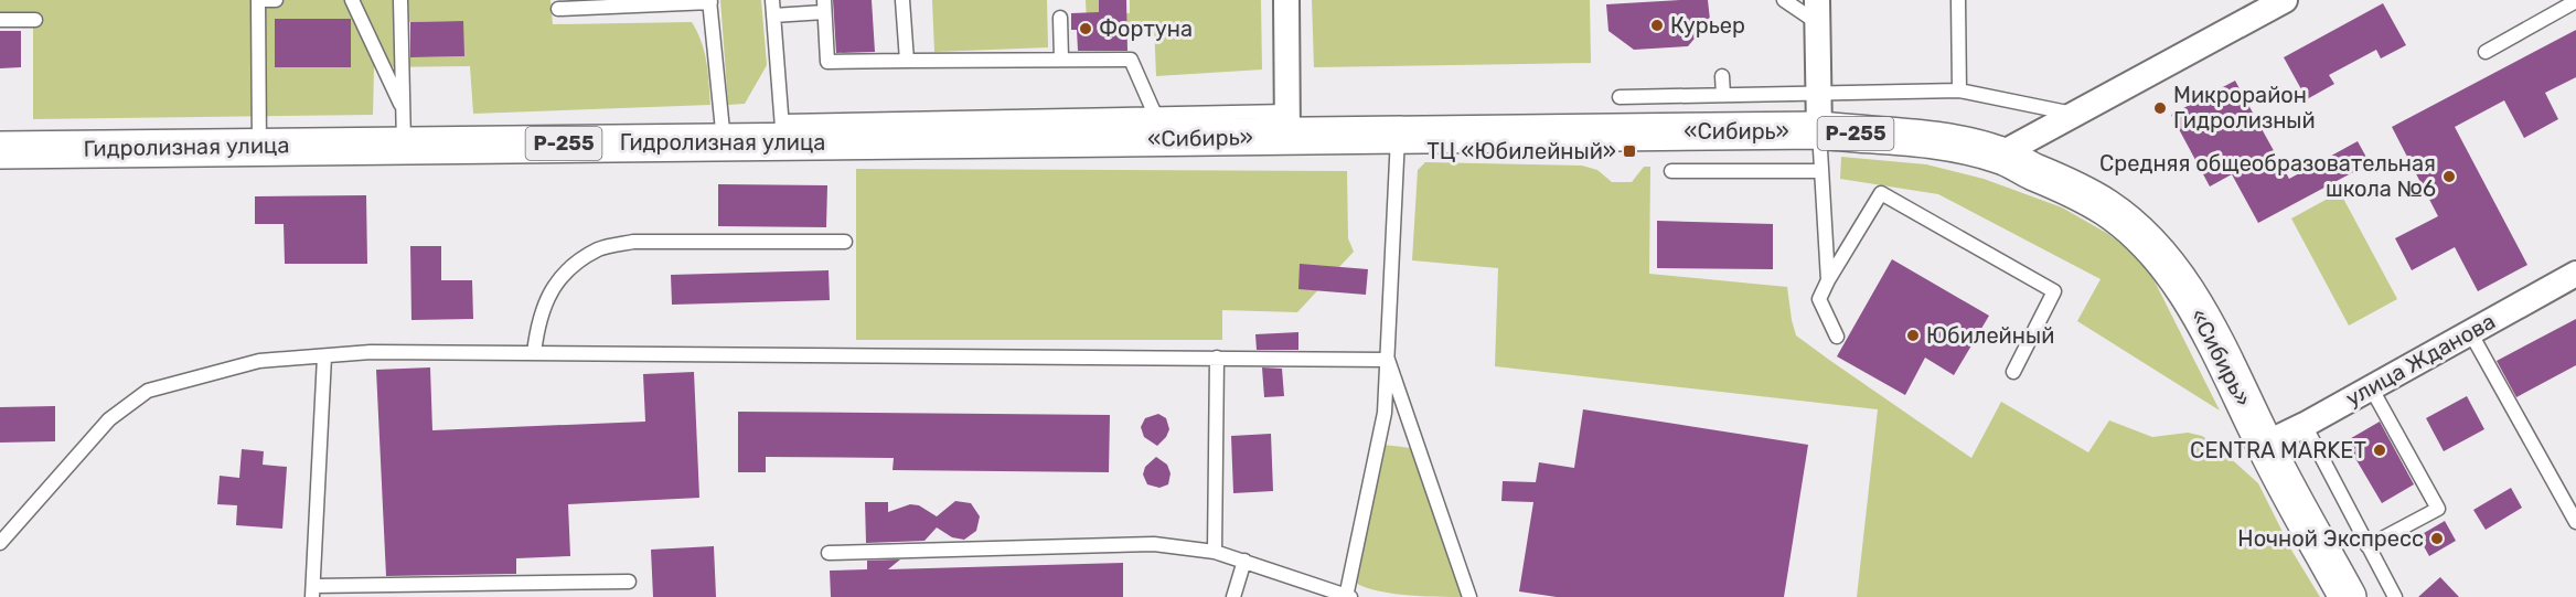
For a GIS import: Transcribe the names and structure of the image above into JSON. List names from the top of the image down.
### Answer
{
  "streets": {
    "highway": ["«Сибирь»", "Р-255", "Гидролизная улица"],
    "street": ["улица Жданова"]
  },
  "crossings": [
    ["«Сибирь»", "Гидролизная улица"],
    ["«Сибирь»", "улица Жданова"]
  ],
  "places": {
    "other": [
      "Курьер",
      "Фортуна",
      "Микрорайон Гидролизный",
      "Средняя общеобразовательная школа №6",
      "Юбилейный",
      "CENTRA MARKET",
      "Ночной Экспресс"
    ],
    "transit": ["ТЦ «Юбилейный»"]
  }
}
